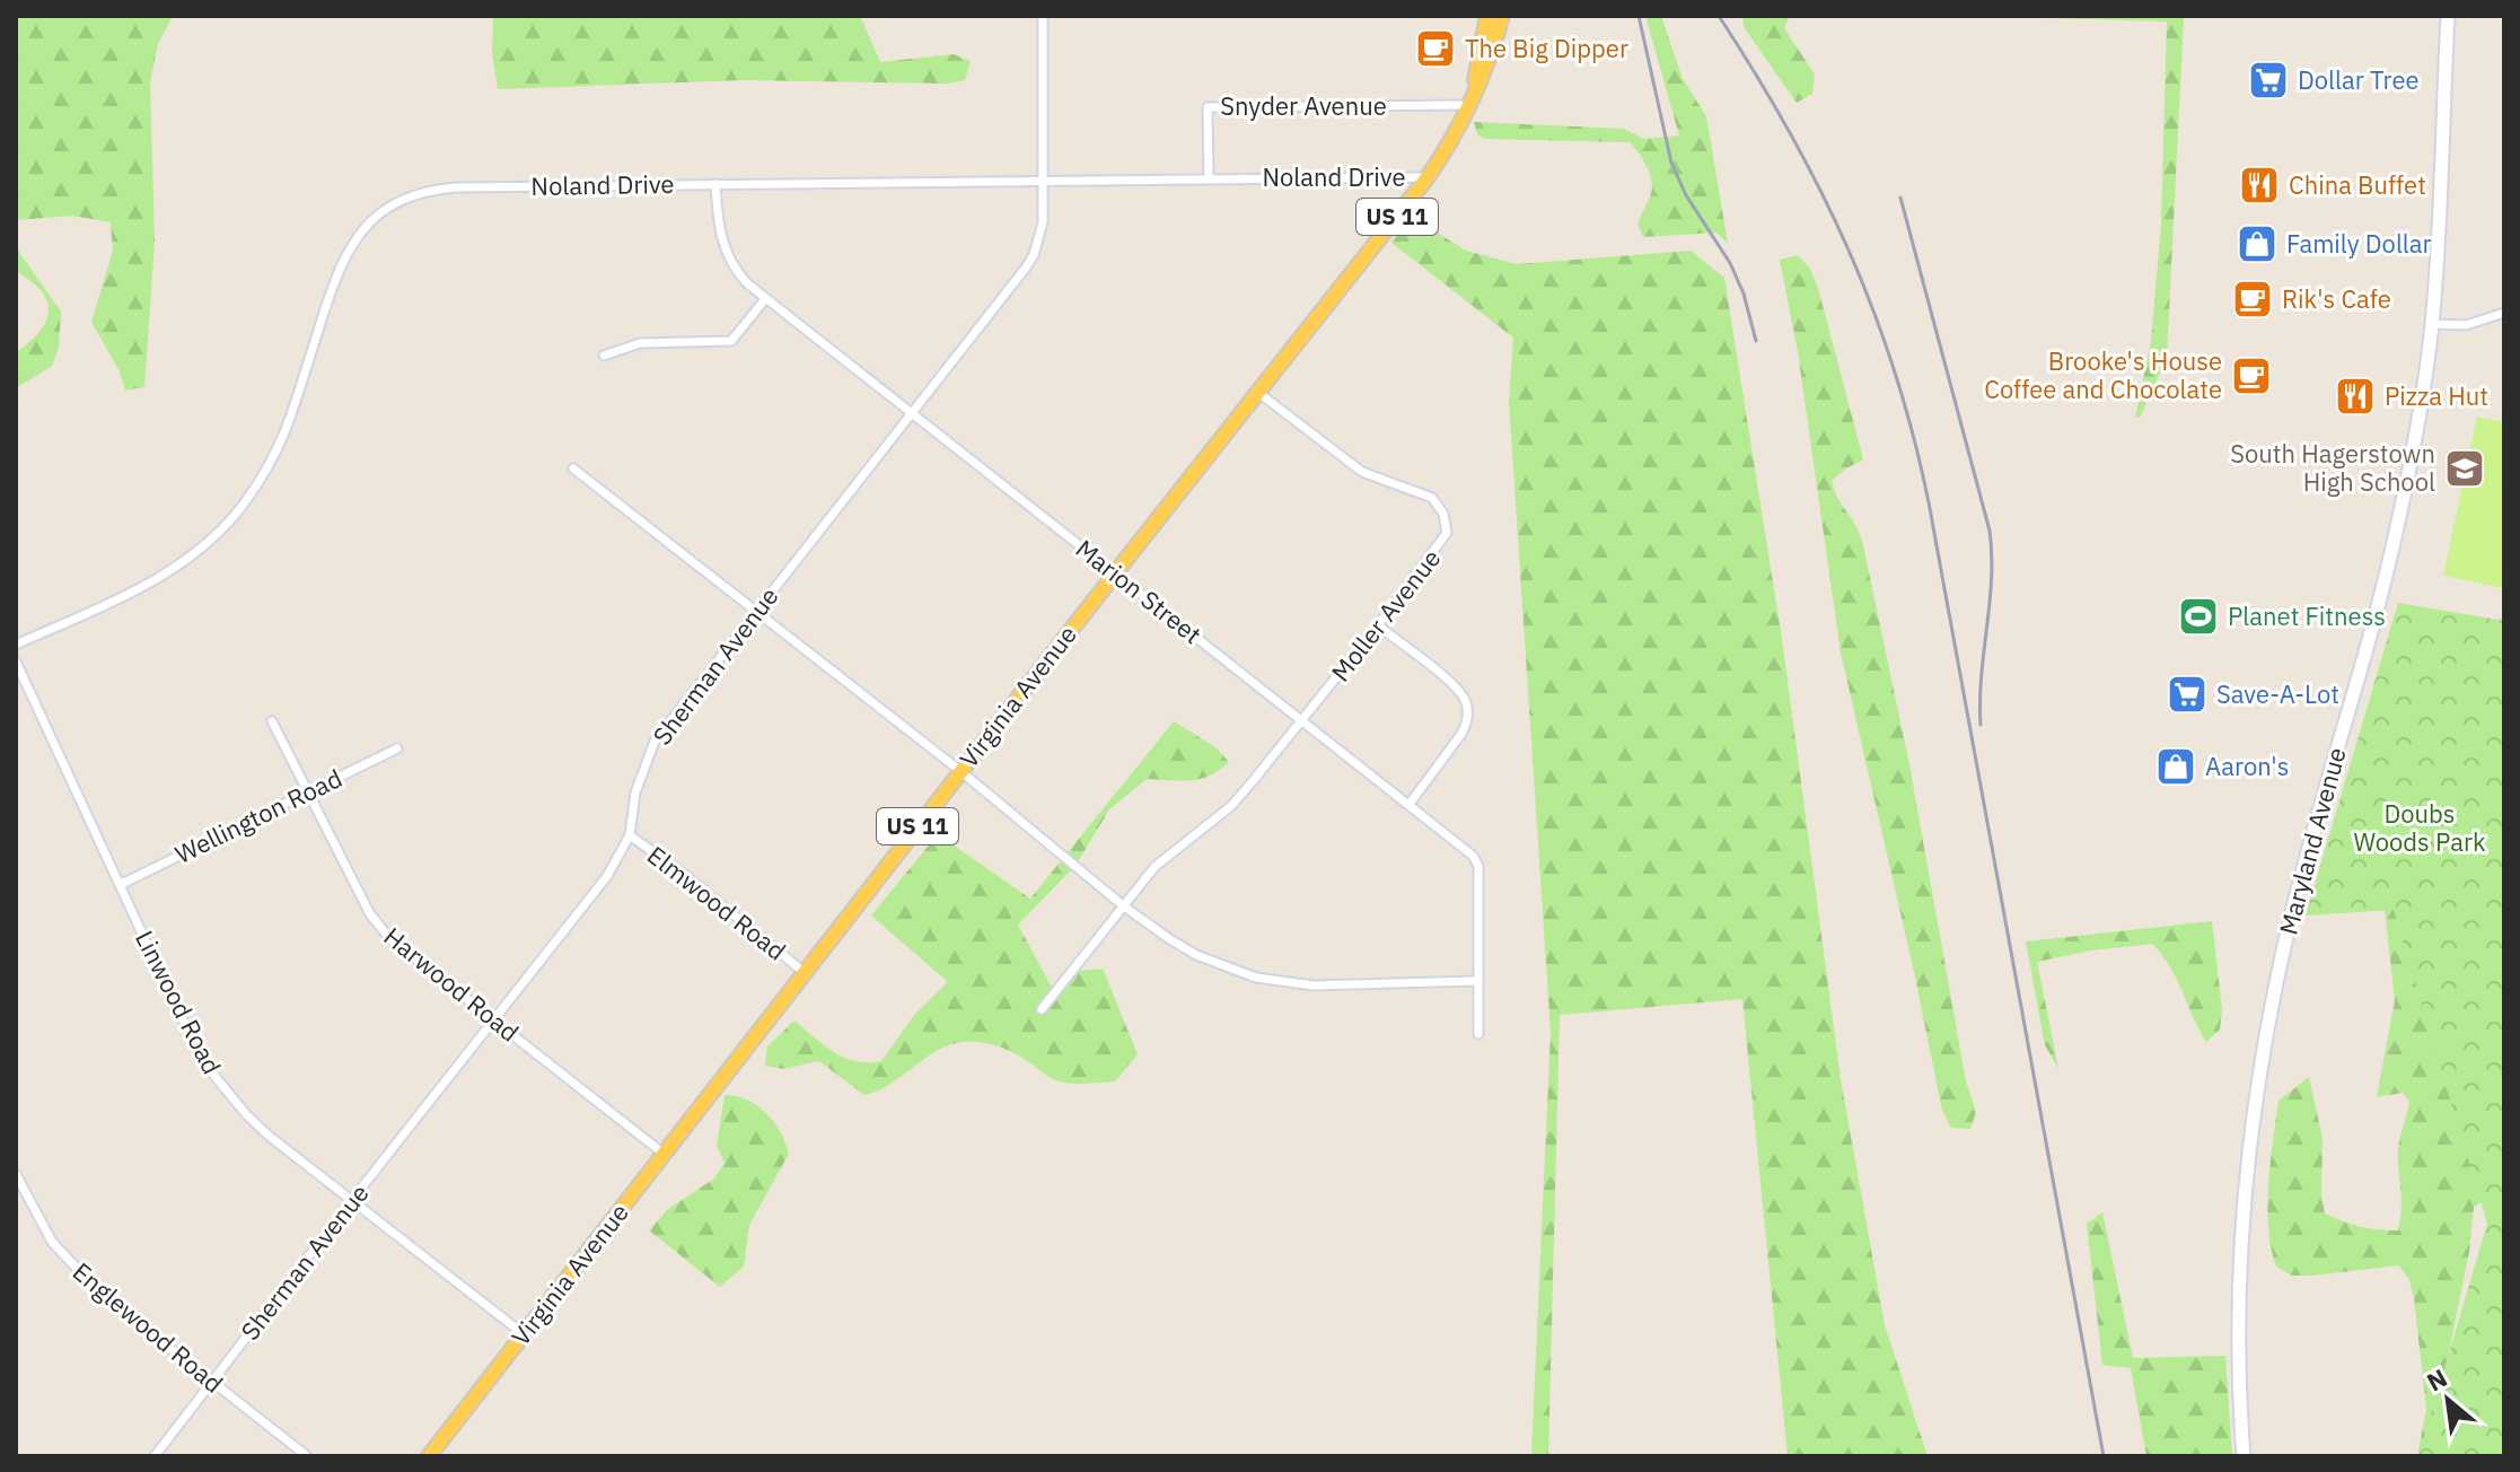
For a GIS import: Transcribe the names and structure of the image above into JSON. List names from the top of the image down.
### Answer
{
  "streets": {
    "main road": ["US 11", "Virginia Avenue", "Maryland Avenue"],
    "street": [
      "Snyder Avenue",
      "Noland Drive",
      "Marion Street",
      "Moller Avenue",
      "Sherman Avenue",
      "Wellington Road",
      "Elmwood Road",
      "Harwood Road",
      "Linwood Road",
      "Englewood Road"
    ]
  },
  "crossings": [
    ["Snyder Avenue", "Noland Drive"],
    ["Snyder Avenue", "Virginia Avenue"],
    ["Noland Drive", "Marion Street"],
    ["Noland Drive", "Sherman Avenue"],
    ["Noland Drive", "Virginia Avenue"],
    ["Marion Street", "Moller Avenue"],
    ["Marion Street", "Sherman Avenue"],
    ["Marion Street", "Virginia Avenue"],
    ["Moller Avenue", "Virginia Avenue"],
    ["Sherman Avenue", "Elmwood Road"],
    ["Sherman Avenue", "Harwood Road"],
    ["Sherman Avenue", "Linwood Road"],
    ["Sherman Avenue", "Englewood Road"],
    ["Virginia Avenue", "Elmwood Road"],
    ["Virginia Avenue", "Harwood Road"],
    ["Virginia Avenue", "Linwood Road"],
    ["Wellington Road", "Harwood Road"],
    ["Wellington Road", "Linwood Road"]
  ],
  "parks": ["Doubs Woods Park"],
  "places": {
    "cafe": ["The Big Dipper", "Rik's Cafe", "Brooke's House Coffee and Chocolate"],
    "supermarket": ["Dollar Tree", "Save-A-Lot"],
    "restaurant": ["China Buffet", "Pizza Hut"],
    "shop": ["Family Dollar", "Aaron's"],
    "school or university": ["South Hagerstown High School"],
    "sports": ["Planet Fitness"]
  },
  "north": "top left"
}
